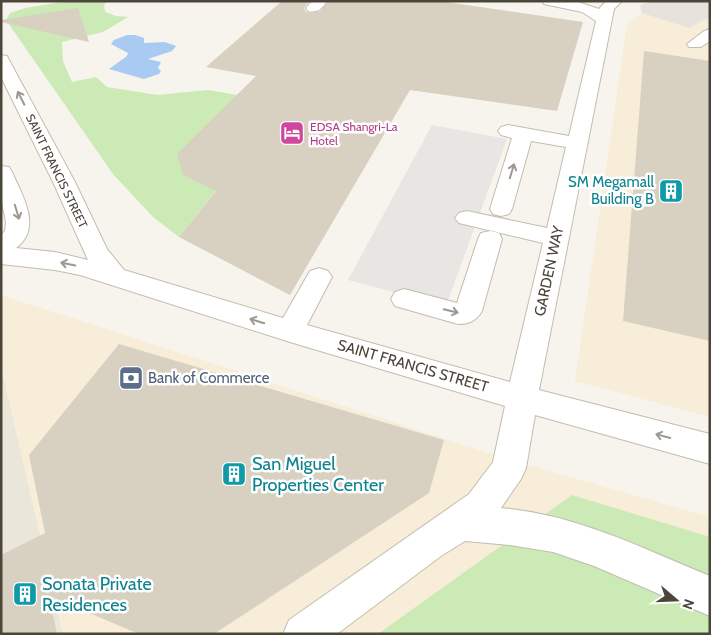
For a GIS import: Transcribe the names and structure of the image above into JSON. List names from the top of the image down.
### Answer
{
  "streets": {
    "street": ["SAINT FRANCIS STREET", "GARDEN WAY"]
  },
  "crossings": [
    ["SAINT FRANCIS STREET", "GARDEN WAY"]
  ],
  "one_way": ["SAINT FRANCIS STREET"],
  "places": {
    "hotel": ["EDSA Shangri-La Hotel"],
    "building": ["SM Megamall Building B", "San Miguel Properties Center", "Sonata Private Residences"],
    "bank": ["Bank of Commerce"]
  },
  "north": "right"
}
